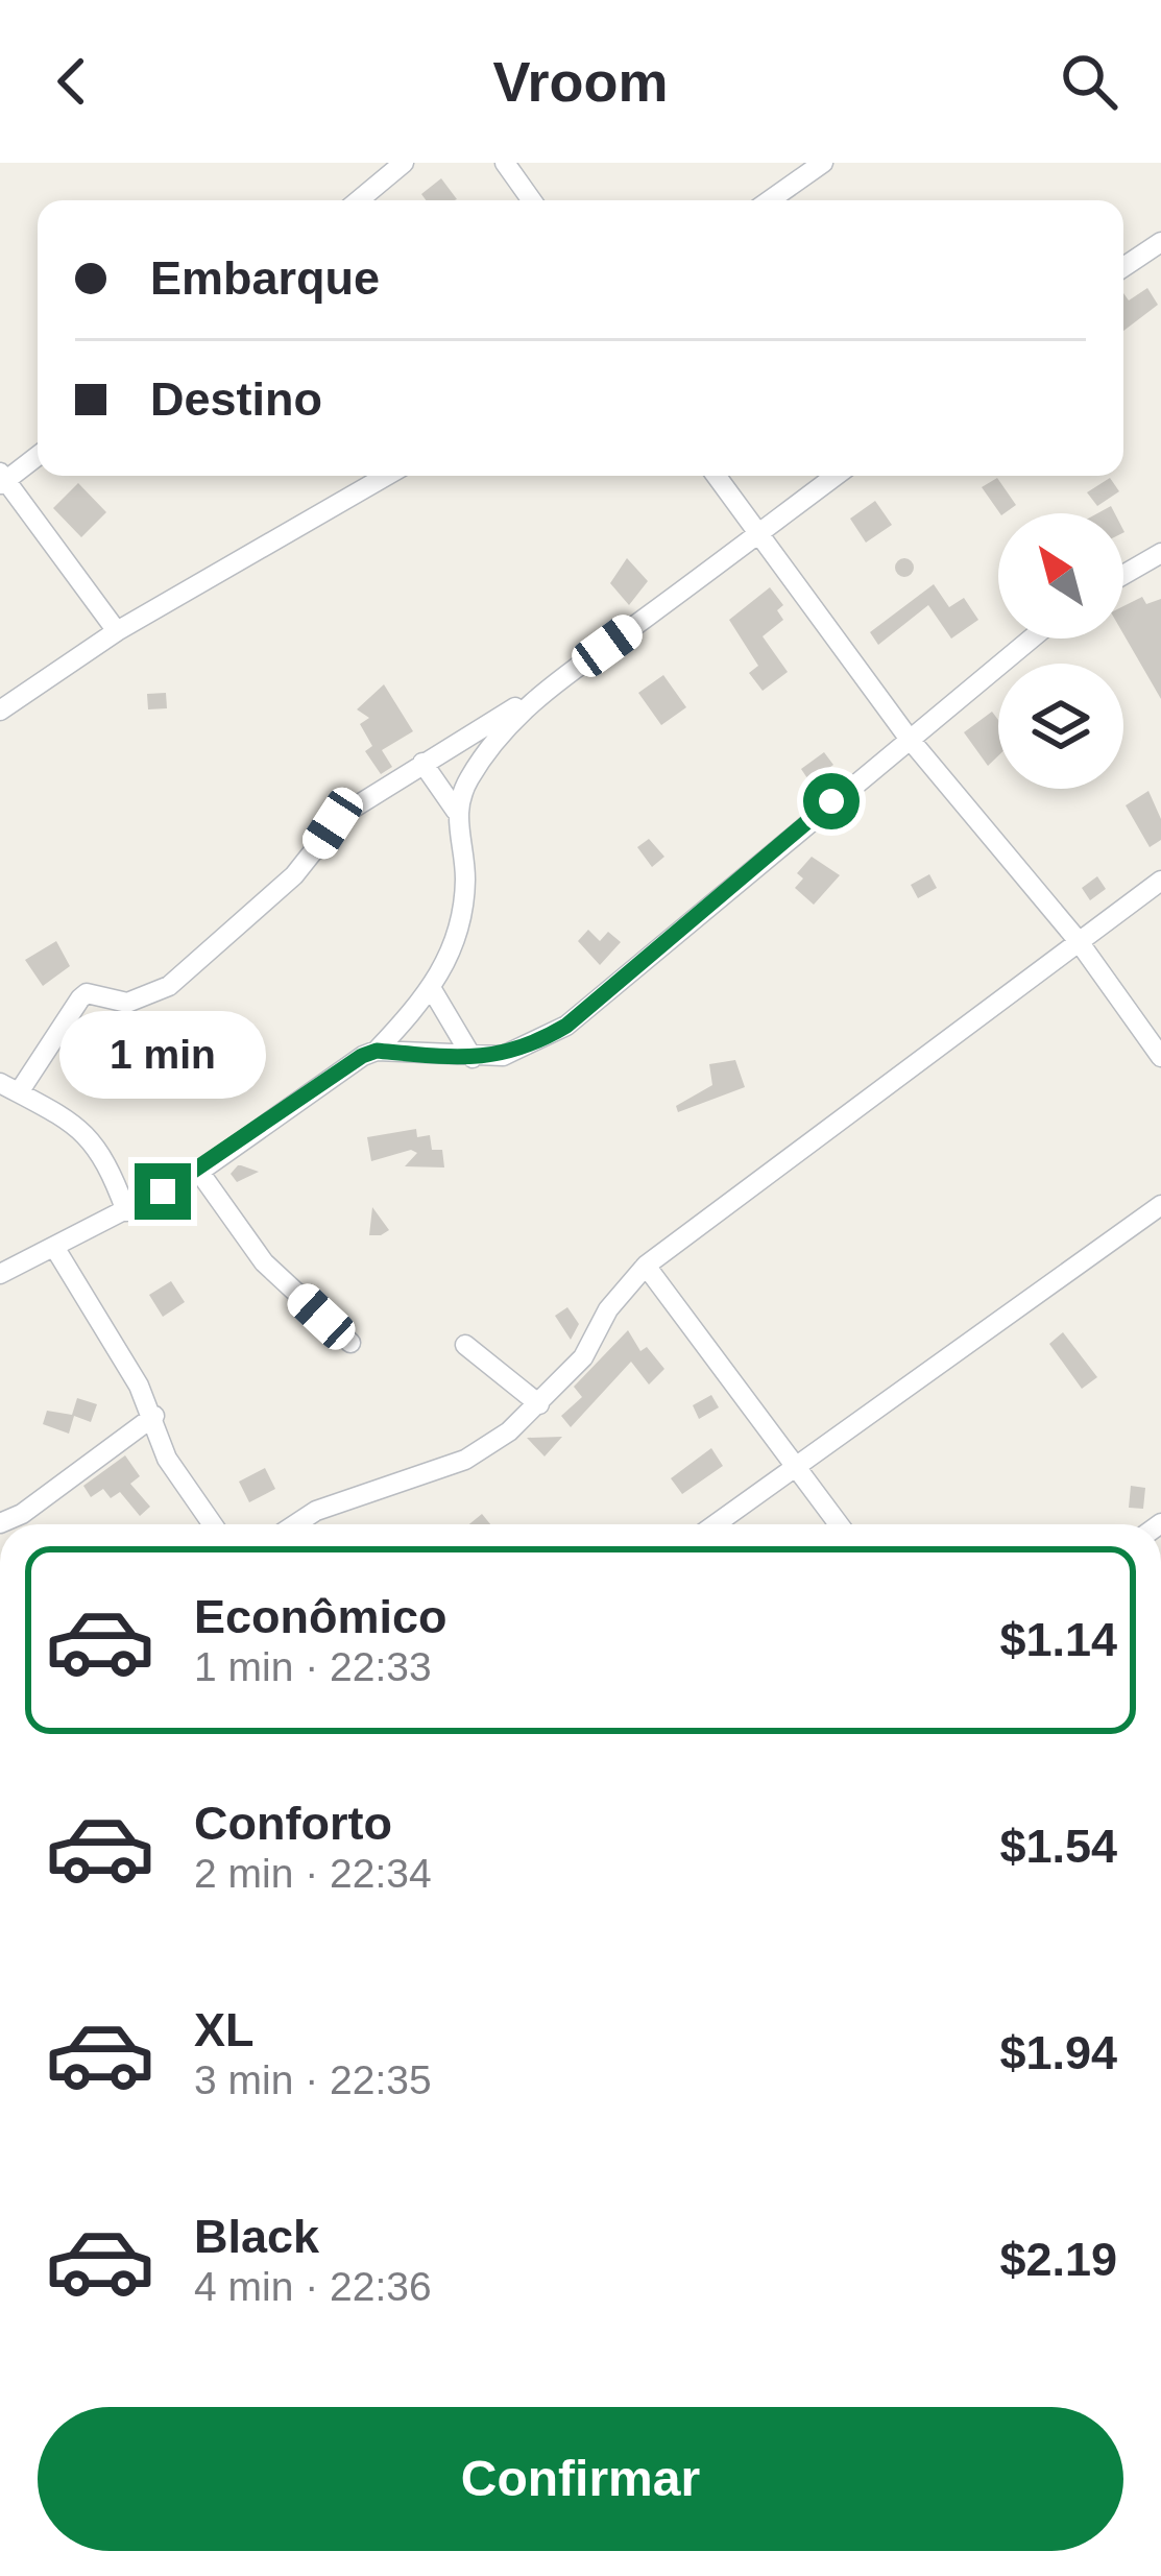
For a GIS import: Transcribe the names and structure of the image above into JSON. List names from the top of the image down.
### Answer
{
  "north": "top left",
  "page": {
    "header": "Vroom",
    "banner": ["Embarque", "Destino"],
    "bubble": "1 min",
    "list": [
      {
        "name": "Econômico",
        "note": "1 min · 22:33",
        "value": "$1.14"
      },
      {
        "name": "Conforto",
        "note": "2 min · 22:34",
        "value": "$1.54"
      },
      {
        "name": "XL",
        "note": "3 min · 22:35",
        "value": "$1.94"
      },
      {
        "name": "Black",
        "note": "4 min · 22:36",
        "value": "$2.19"
      }
    ],
    "buttons": "Confirmar"
  }
}
